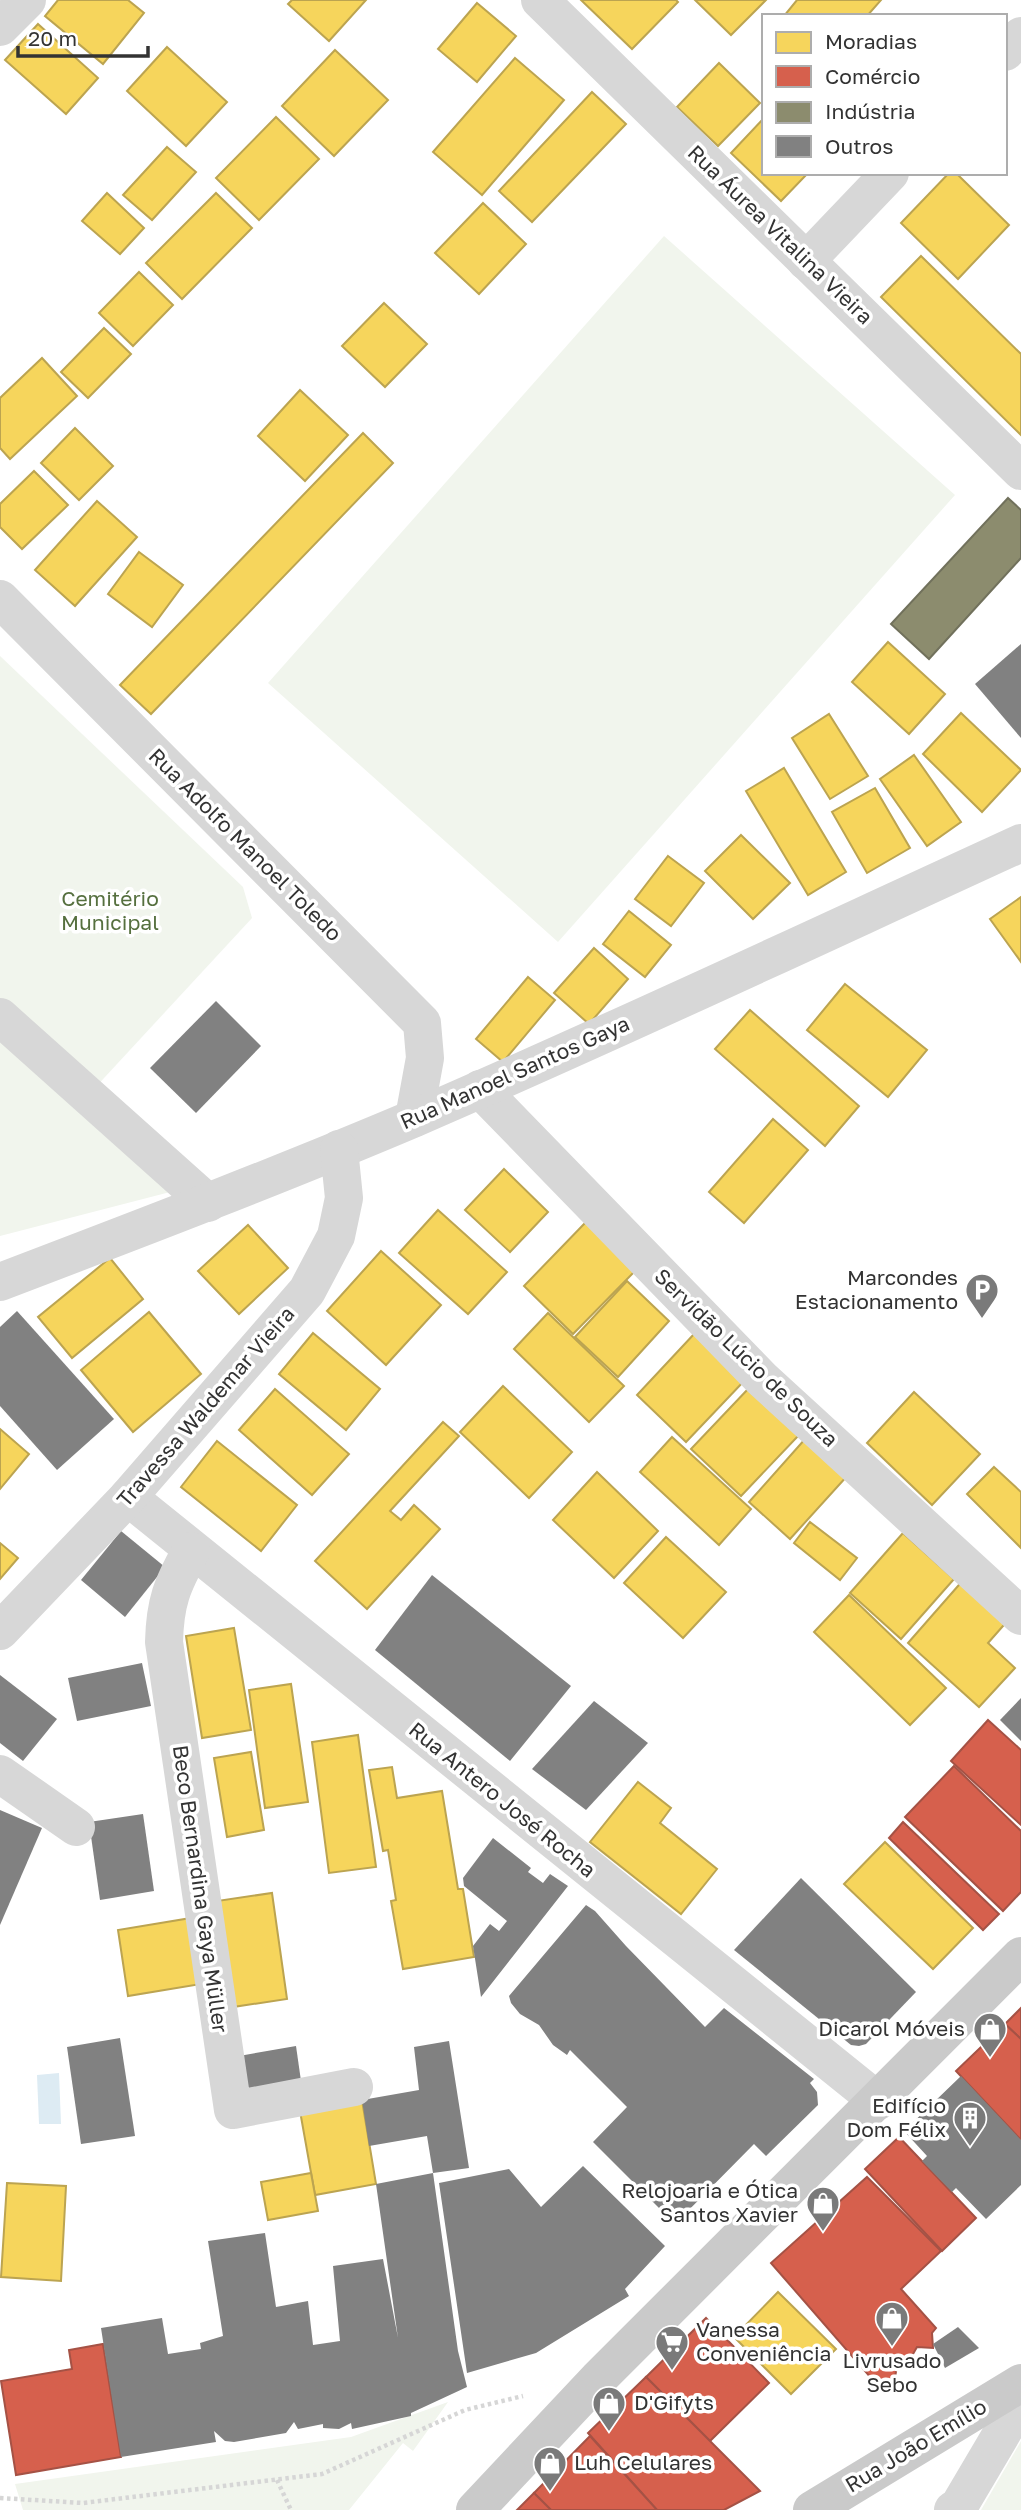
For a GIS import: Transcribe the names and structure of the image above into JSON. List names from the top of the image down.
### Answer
{
  "streets": {
    "main road": ["Rua João Emílio"],
    "street": [
      "Rua Áurea Vitalina Vieira",
      "Rua Adolfo Manoel Toledo",
      "Rua Manoel Santos Gaya",
      "Servidão Lúcio de Souza",
      "Travessa Waldemar Vieira",
      "Rua Antero José Rocha",
      "Beco Bernardina Gaya Müller"
    ]
  },
  "crossings": [
    ["Rua Adolfo Manoel Toledo", "Rua Manoel Santos Gaya"],
    ["Rua Manoel Santos Gaya", "Servidão Lúcio de Souza"],
    ["Rua Manoel Santos Gaya", "Travessa Waldemar Vieira"],
    ["Travessa Waldemar Vieira", "Rua Antero José Rocha"],
    ["Rua Antero José Rocha", "Beco Bernardina Gaya Müller"]
  ],
  "parks": ["Cemitério Municipal"],
  "places": {
    "parking": ["Marcondes Estacionamento"],
    "shop": [
      "Dicarol Móveis",
      "Relojoaria e Ótica Santos Xavier",
      "Livrusado Sebo",
      "D'Gifyts",
      "Luh Celulares"
    ],
    "building": ["Edifício Dom Félix"],
    "supermarket": ["Vanessa Conveniência"]
  },
  "legend": [
    "Moradias",
    "Comércio",
    "Indústria",
    "Outros"
  ],
  "scale_bar": "20 m"
}
